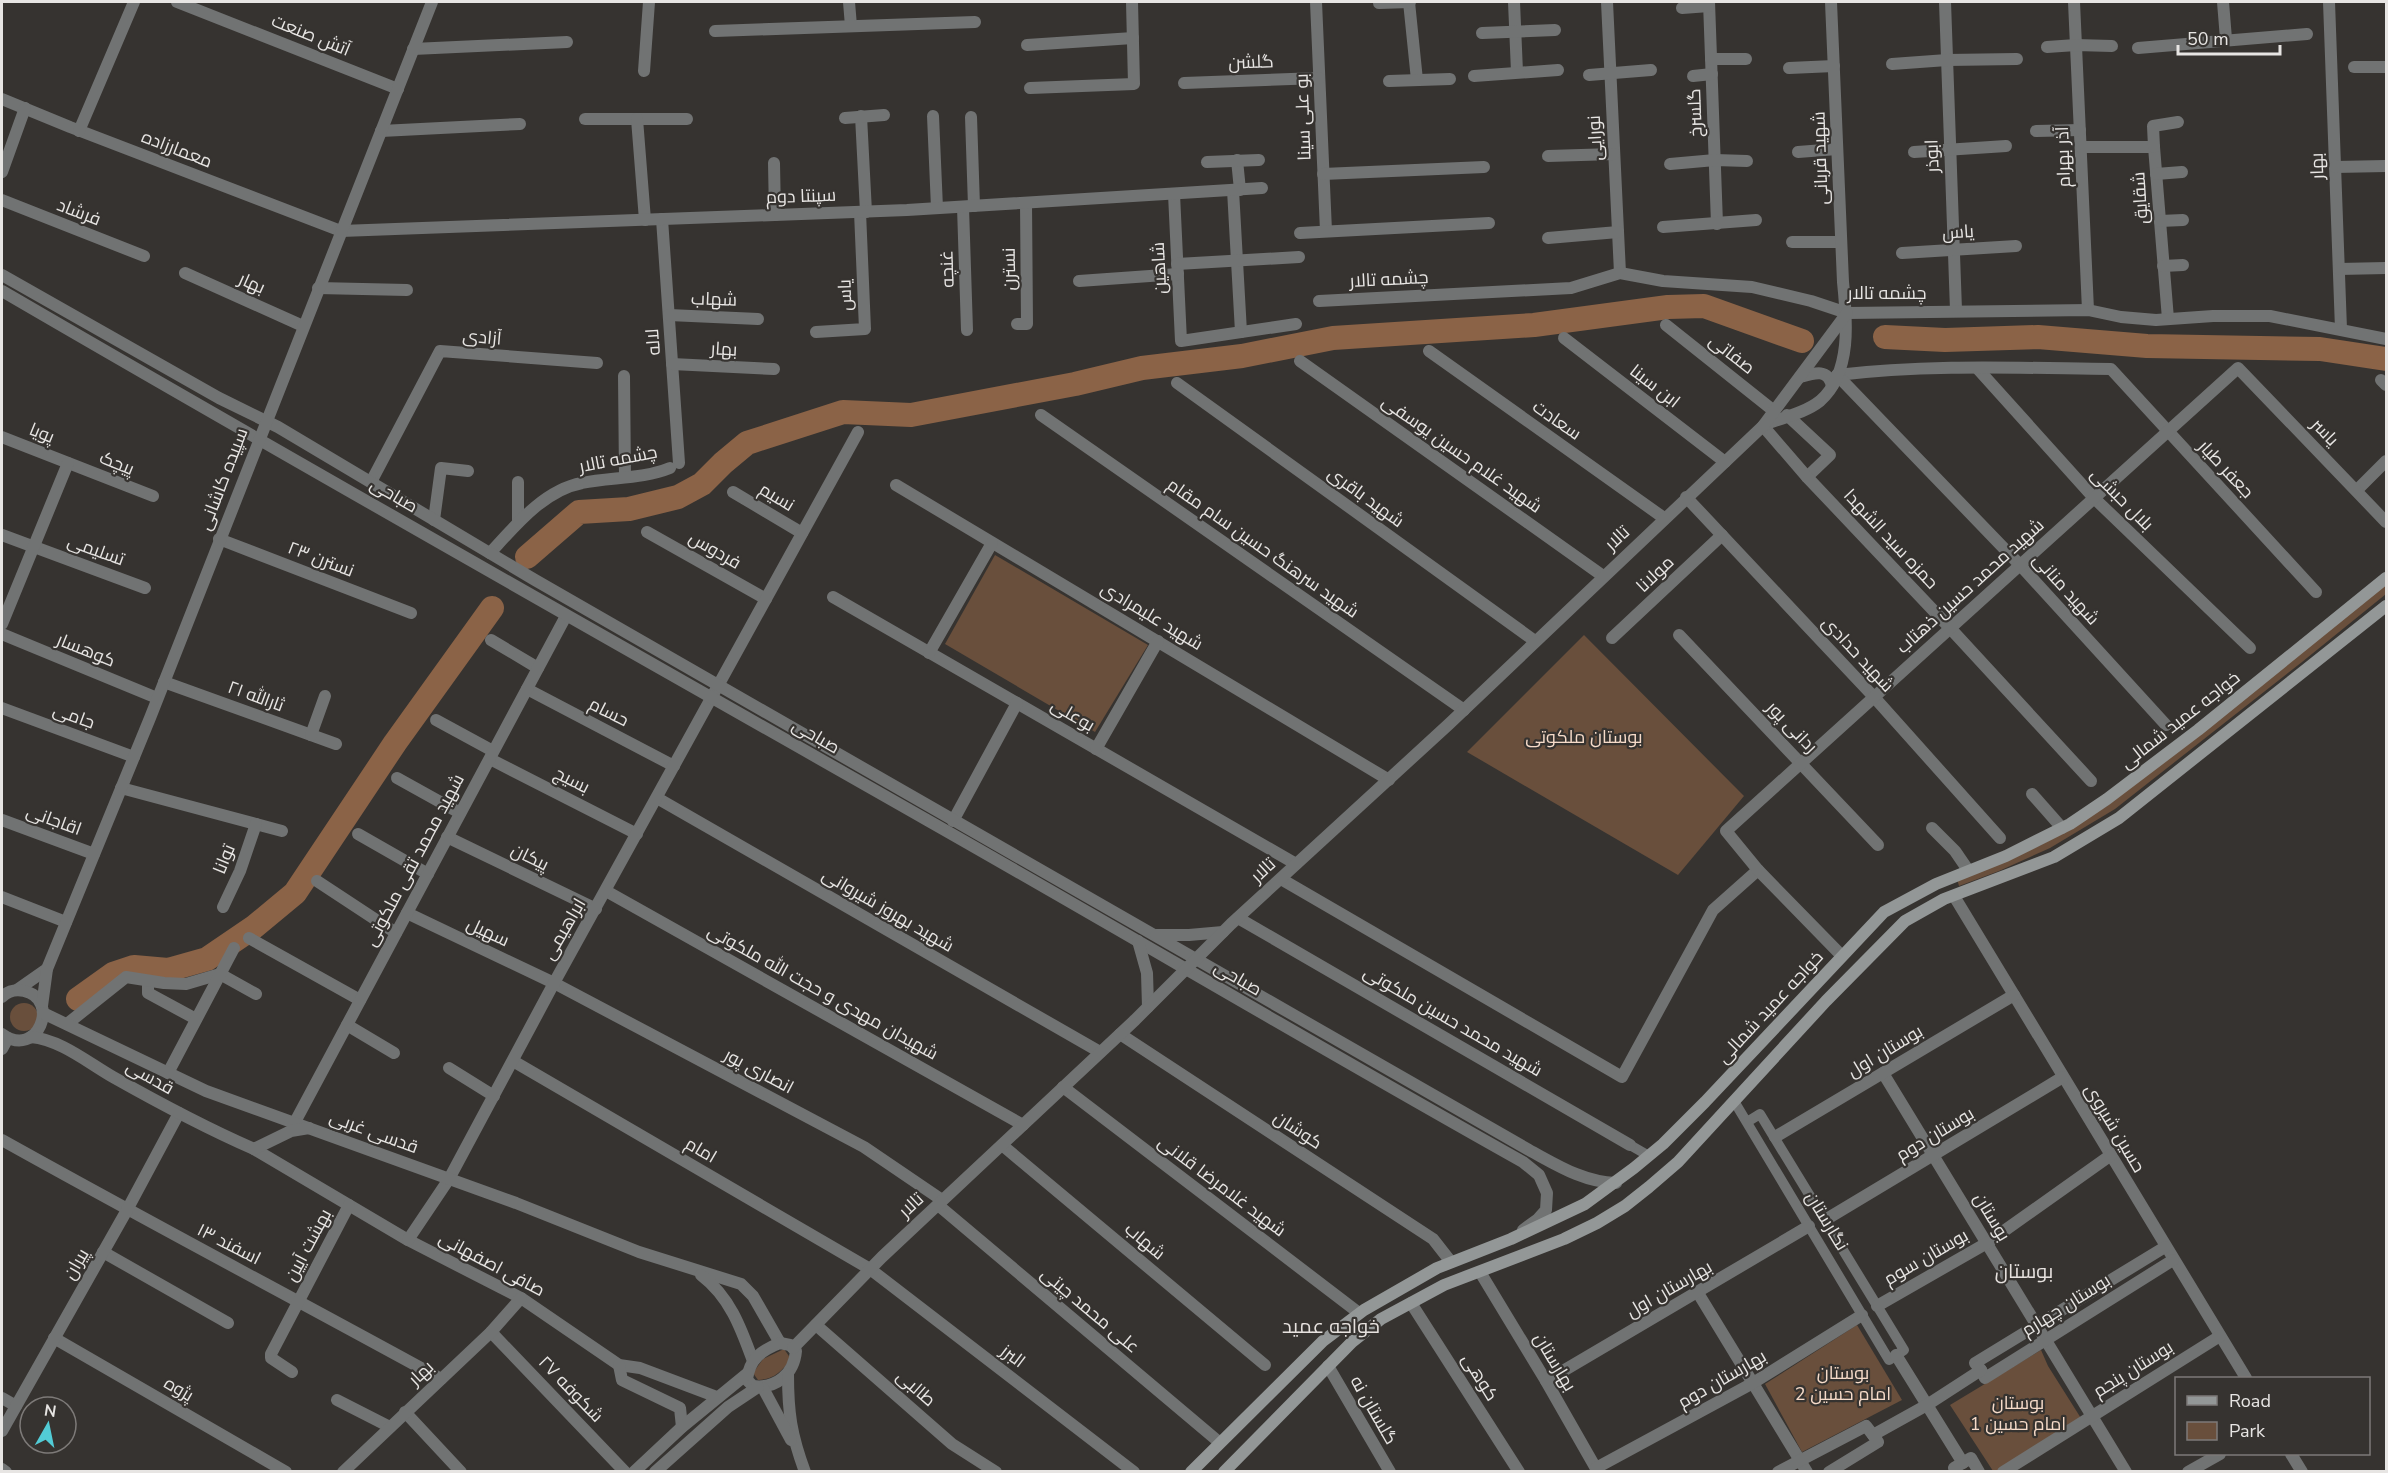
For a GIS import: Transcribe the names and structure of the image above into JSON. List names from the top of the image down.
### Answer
{
  "streets": {
    "main road": ["خواجه عمید شمالی"],
    "street": [
      "آتش صنعت",
      "گلشن",
      "گلسرخ",
      "بو علی سینا",
      "نورایی",
      "معمارزاده",
      "ابوذر",
      "آذر بهرام",
      "شهید قربانی",
      "بهار",
      "سپنتا دوم",
      "شقایق",
      "فرشاد",
      "یاس",
      "شاهین",
      "غنچه",
      "نسترن",
      "چشمه تالار",
      "شهاب",
      "آزادی",
      "لاله",
      "صفاتی",
      "ابن سینا",
      "سعادت",
      "یاسر",
      "پویا",
      "شهید غلام حسین یوسفی",
      "پیچک",
      "جعفر طیار",
      "سپیده کاشانی",
      "صباحی",
      "نسیم",
      "شهید باقری",
      "بلال حبشی",
      "تالار",
      "حمزه سید الشهدا",
      "شهید سرهنگ حسین سام مقام",
      "تسلیمی",
      "فردوس",
      "نسترن ۲۳",
      "مولانا",
      "شهید محمد حسین ذهتاب",
      "شهید منانی",
      "شهید علیمرادی",
      "کوهسار",
      "شهید حدادی",
      "ثارالله ۲۱",
      "حسام",
      "بوعلی",
      "جامی",
      "ردانی پور",
      "بسیج",
      "اقاجانی",
      "پیکان",
      "توانا",
      "شهید محمد تقی ملکوتی",
      "شهید بهروز شیروانی",
      "ابراهیمی",
      "سهیل",
      "شهیدان مهدی و حجت الله ملکوتی",
      "شهید محمد حسین ملکوتی",
      "بوستان اول",
      "انصاری پور",
      "قدسی",
      "حسین شیروی",
      "کوشان",
      "قدسی غربی",
      "بوستان دوم",
      "امام",
      "شهید غلامرضا قلانی",
      "بوستان",
      "نگارستان",
      "اسفند ۱۳",
      "بهشت آیین",
      "بوستان سوم",
      "پیران",
      "صافی اصفهانی",
      "بهارستان اول",
      "بوستان چهارم",
      "علی محمد چیتی",
      "البرز",
      "بهارستان",
      "بوستان پنجم",
      "کوهی",
      "بهارستان دوم",
      "طالبی",
      "پژوه",
      "شکوفه ۲۷",
      "گلستان نه"
    ]
  },
  "crossings": [
    ["آتش صنعت", "سپیده کاشانی"],
    ["گلشن", "بو علی سینا"],
    ["نورایی", "چشمه تالار"],
    ["معمارزاده", "سپنتا دوم"],
    ["معمارزاده", "سپیده کاشانی"],
    ["ابوذر", "یاس"],
    ["ابوذر", "چشمه تالار"],
    ["آذر بهرام", "شقایق"],
    ["آذر بهرام", "چشمه تالار"],
    ["شهید قربانی", "چشمه تالار"],
    ["شهید قربانی", "تالار"],
    ["بهار", "چشمه تالار"],
    ["بهار", "لاله"],
    ["بهار", "سپیده کاشانی"],
    ["بهار", "اسفند ۱۳"],
    ["بهار", "صافی اصفهانی"],
    ["بهار", "شکوفه ۲۷"],
    ["سپنتا دوم", "یاس"],
    ["سپنتا دوم", "شاهین"],
    ["سپنتا دوم", "غنچه"],
    ["سپنتا دوم", "نسترن"],
    ["سپنتا دوم", "لاله"],
    ["سپنتا دوم", "سپیده کاشانی"],
    ["شقایق", "چشمه تالار"],
    ["چشمه تالار", "لاله"],
    ["چشمه تالار", "صباحی"],
    ["چشمه تالار", "تالار"],
    ["شهاب", "لاله"],
    ["شهاب", "تالار"],
    ["آزادی", "صباحی"],
    ["صفاتی", "تالار"],
    ["ابن سینا", "تالار"],
    ["سعادت", "تالار"],
    ["یاسر", "شهید محمد حسین ذهتاب"],
    ["پویا", "پیچک"],
    ["شهید غلام حسین یوسفی", "تالار"],
    ["جعفر طیار", "بلال حبشی"],
    ["جعفر طیار", "شهید محمد حسین ذهتاب"],
    ["سپیده کاشانی", "صباحی"],
    ["سپیده کاشانی", "نسترن ۲۳"],
    ["سپیده کاشانی", "کوهسار"],
    ["سپیده کاشانی", "ثارالله ۲۱"],
    ["سپیده کاشانی", "جامی"],
    ["سپیده کاشانی", "اقاجانی"],
    ["سپیده کاشانی", "قدسی"],
    ["سپیده کاشانی", "قدسی غربی"],
    ["صباحی", "تالار"],
    ["صباحی", "خواجه عمید شمالی"],
    ["صباحی", "شهید محمد تقی ملکوتی"],
    ["صباحی", "ابراهیمی"],
    ["نسیم", "ابراهیمی"],
    ["شهید باقری", "تالار"],
    ["بلال حبشی", "شهید محمد حسین ذهتاب"],
    ["تالار", "حمزه سید الشهدا"],
    ["تالار", "شهید سرهنگ حسین سام مقام"],
    ["تالار", "شهید منانی"],
    ["تالار", "شهید علیمرادی"],
    ["تالار", "شهید حدادی"],
    ["تالار", "بوعلی"],
    ["تالار", "شهید بهروز شیروانی"],
    ["تالار", "شهیدان مهدی و حجت الله ملکوتی"],
    ["تالار", "شهید محمد حسین ملکوتی"],
    ["تالار", "انصاری پور"],
    ["تالار", "کوشان"],
    ["تالار", "قدسی غربی"],
    ["تالار", "امام"],
    ["تالار", "شهید غلامرضا قلانی"],
    ["تالار", "علی محمد چیتی"],
    ["تالار", "البرز"],
    ["تالار", "طالبی"],
    ["حمزه سید الشهدا", "شهید محمد حسین ذهتاب"],
    ["فردوس", "ابراهیمی"],
    ["مولانا", "شهید حدادی"],
    ["شهید محمد حسین ذهتاب", "شهید منانی"],
    ["شهید محمد حسین ذهتاب", "شهید حدادی"],
    ["شهید محمد حسین ذهتاب", "ردانی پور"],
    ["حسام", "شهید محمد تقی ملکوتی"],
    ["حسام", "ابراهیمی"],
    ["خواجه عمید شمالی", "شهید محمد حسین ملکوتی"],
    ["خواجه عمید شمالی", "حسین شیروی"],
    ["خواجه عمید شمالی", "کوشان"],
    ["خواجه عمید شمالی", "شهید غلامرضا قلانی"],
    ["خواجه عمید شمالی", "نگارستان"],
    ["خواجه عمید شمالی", "علی محمد چیتی"],
    ["خواجه عمید شمالی", "بهارستان"],
    ["خواجه عمید شمالی", "کوهی"],
    ["خواجه عمید شمالی", "گلستان نه"],
    ["بسیج", "شهید محمد تقی ملکوتی"],
    ["بسیج", "ابراهیمی"],
    ["پیکان", "شهید محمد تقی ملکوتی"],
    ["پیکان", "ابراهیمی"],
    ["شهید محمد تقی ملکوتی", "سهیل"],
    ["شهید محمد تقی ملکوتی", "قدسی غربی"],
    ["شهید بهروز شیروانی", "ابراهیمی"],
    ["ابراهیمی", "سهیل"],
    ["ابراهیمی", "شهیدان مهدی و حجت الله ملکوتی"],
    ["ابراهیمی", "انصاری پور"],
    ["ابراهیمی", "قدسی غربی"],
    ["ابراهیمی", "امام"],
    ["ابراهیمی", "صافی اصفهانی"],
    ["سهیل", "انصاری پور"],
    ["بوستان اول", "حسین شیروی"],
    ["بوستان اول", "بوستان"],
    ["انصاری پور", "علی محمد چیتی"],
    ["قدسی", "پیران"],
    ["قدسی", "صافی اصفهانی"],
    ["حسین شیروی", "بوستان دوم"],
    ["حسین شیروی", "بوستان سوم"],
    ["حسین شیروی", "بوستان چهارم"],
    ["حسین شیروی", "بوستان پنجم"],
    ["بوستان دوم", "بوستان"],
    ["امام", "البرز"],
    ["بوستان", "بوستان سوم"],
    ["بوستان", "بوستان چهارم"],
    ["بوستان", "بوستان پنجم"],
    ["نگارستان", "بهارستان اول"],
    ["نگارستان", "بوستان چهارم"],
    ["نگارستان", "بهارستان دوم"],
    ["اسفند ۱۳", "بهشت آیین"],
    ["اسفند ۱۳", "پیران"],
    ["بهشت آیین", "صافی اصفهانی"],
    ["پیران", "پژوه"],
    ["بهارستان اول", "بهارستان"],
    ["بهارستان", "بهارستان دوم"]
  ],
  "districts": ["بوستان", "خواجه عمید"],
  "parks": ["بوستان ملکوتی", "بوستان امام حسین 2", "بوستان امام حسین 1"],
  "legend": ["Road", "Park"],
  "scale_bar": "50 m",
  "north": "top"
}
